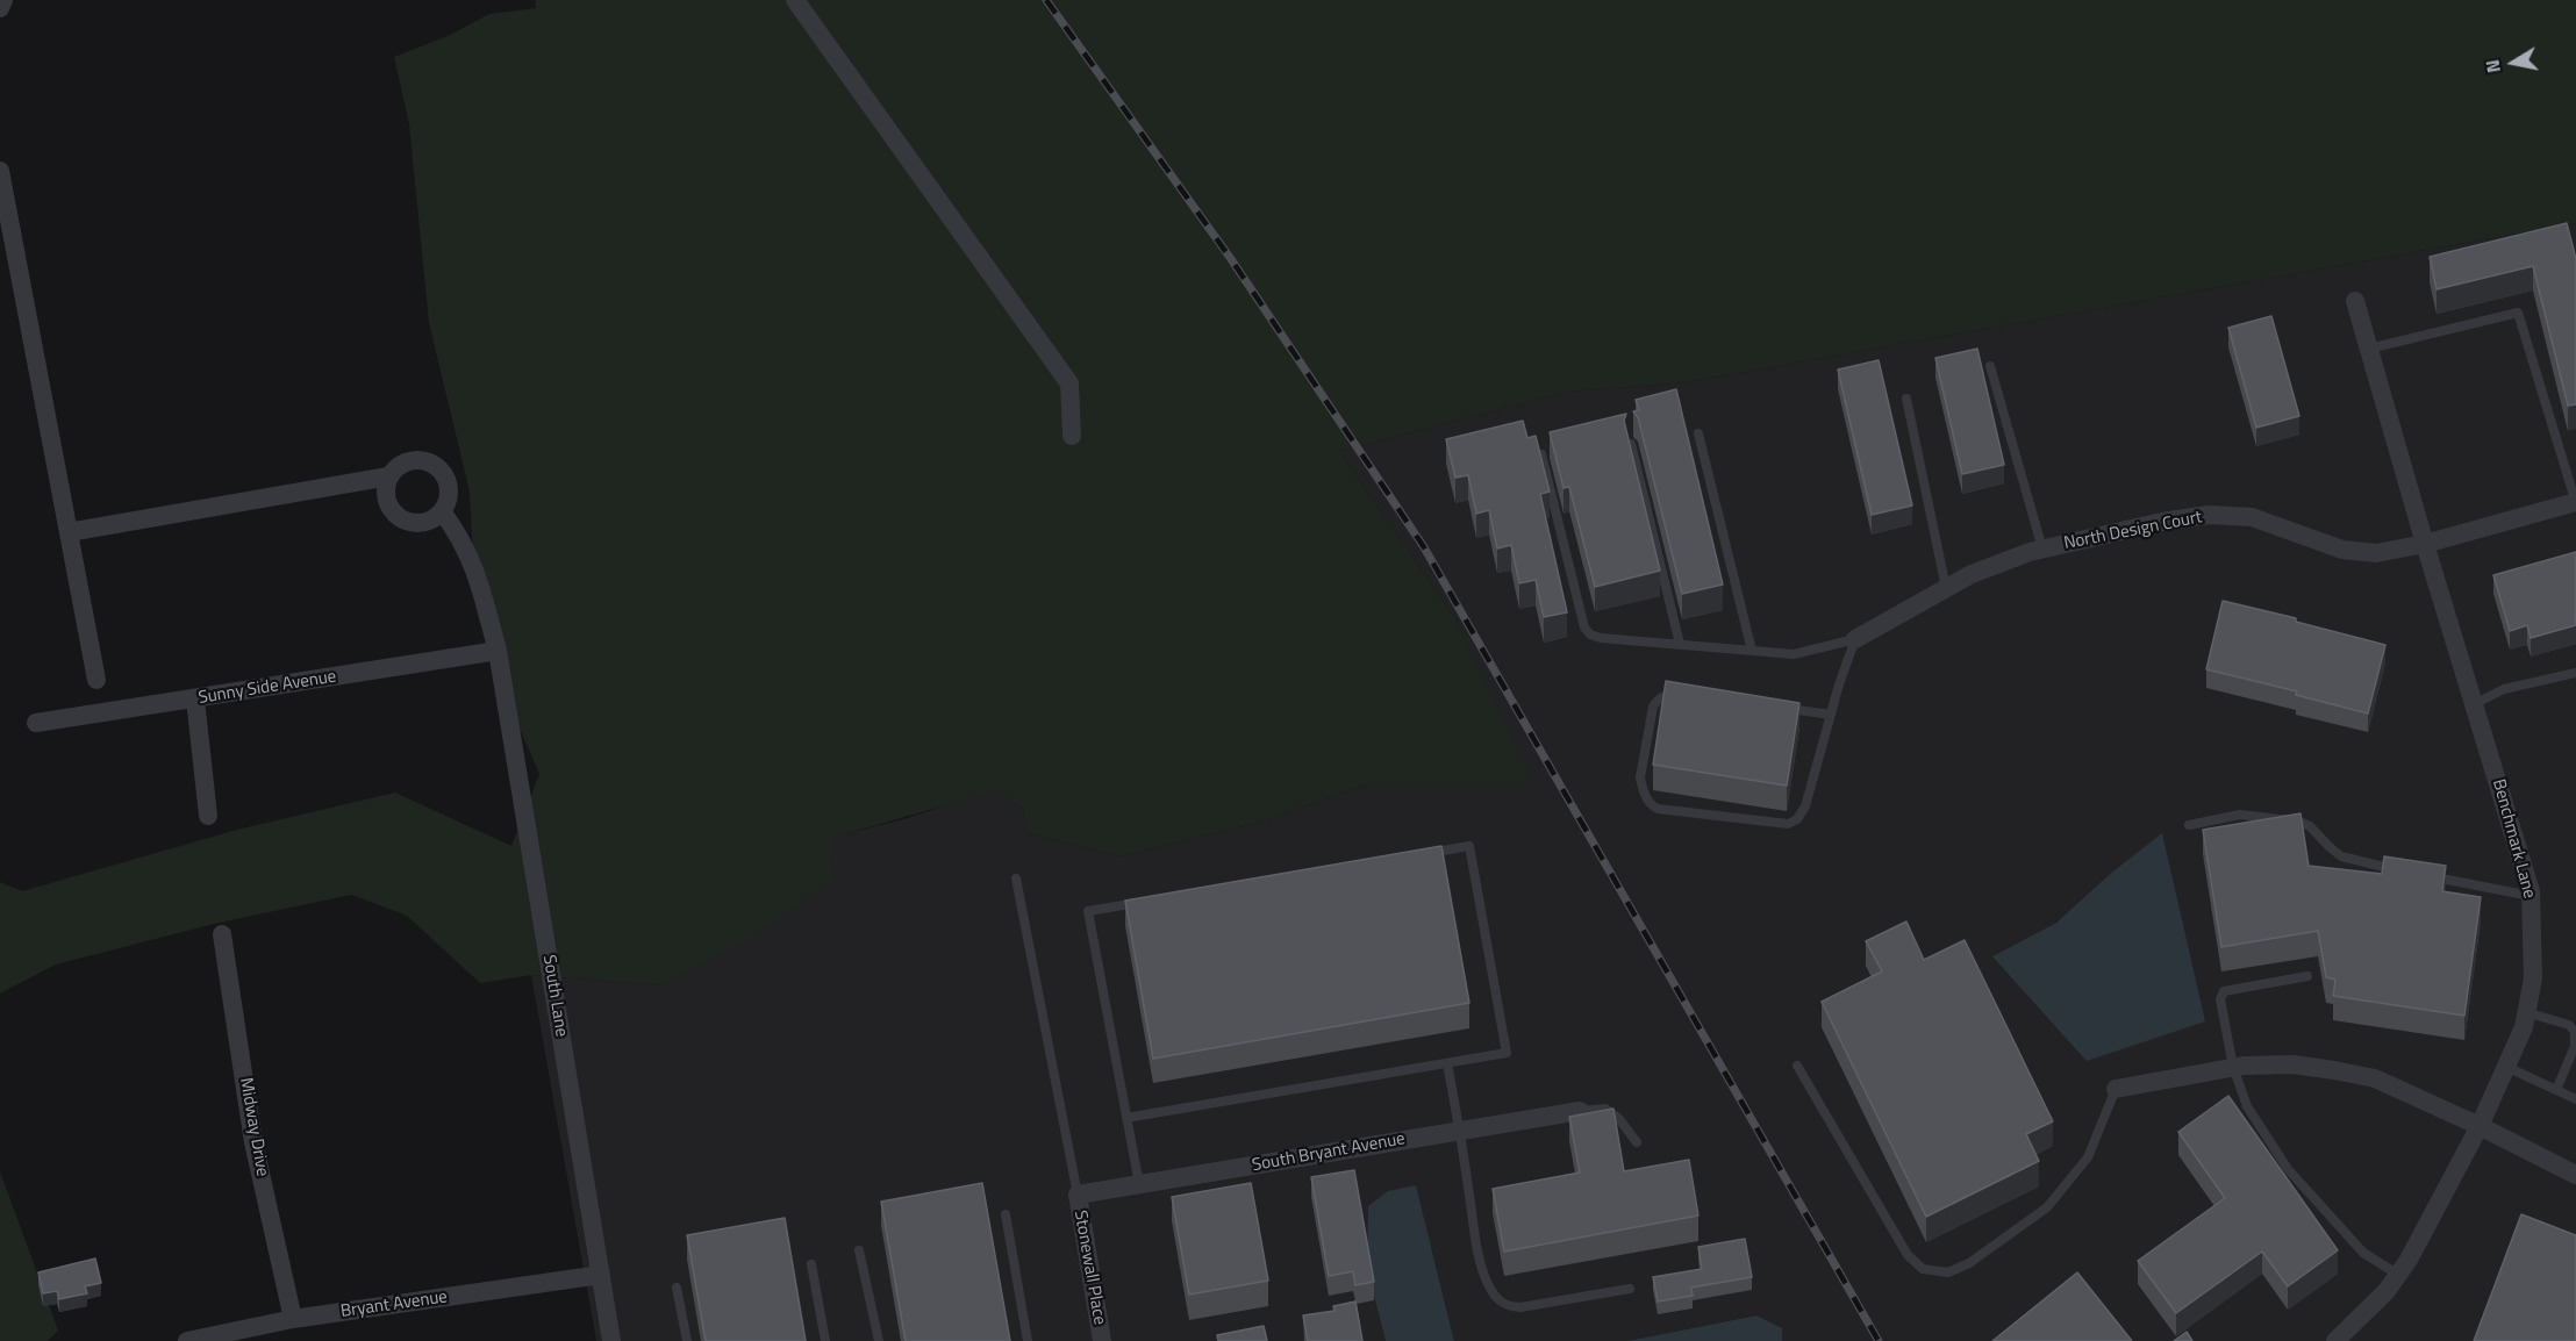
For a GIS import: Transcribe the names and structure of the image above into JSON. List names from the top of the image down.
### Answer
{
  "streets": {
    "street": [
      "North Design Court",
      "Sunny Side Avenue",
      "Benchmark Lane",
      "South Lane",
      "Midway Drive",
      "South Bryant Avenue",
      "Stonewall Place",
      "Bryant Avenue"
    ]
  },
  "crossings": [
    ["North Design Court", "Benchmark Lane"],
    ["Sunny Side Avenue", "South Lane"],
    ["South Lane", "Bryant Avenue"],
    ["Midway Drive", "Bryant Avenue"],
    ["South Bryant Avenue", "Stonewall Place"]
  ],
  "north": "left"
}
